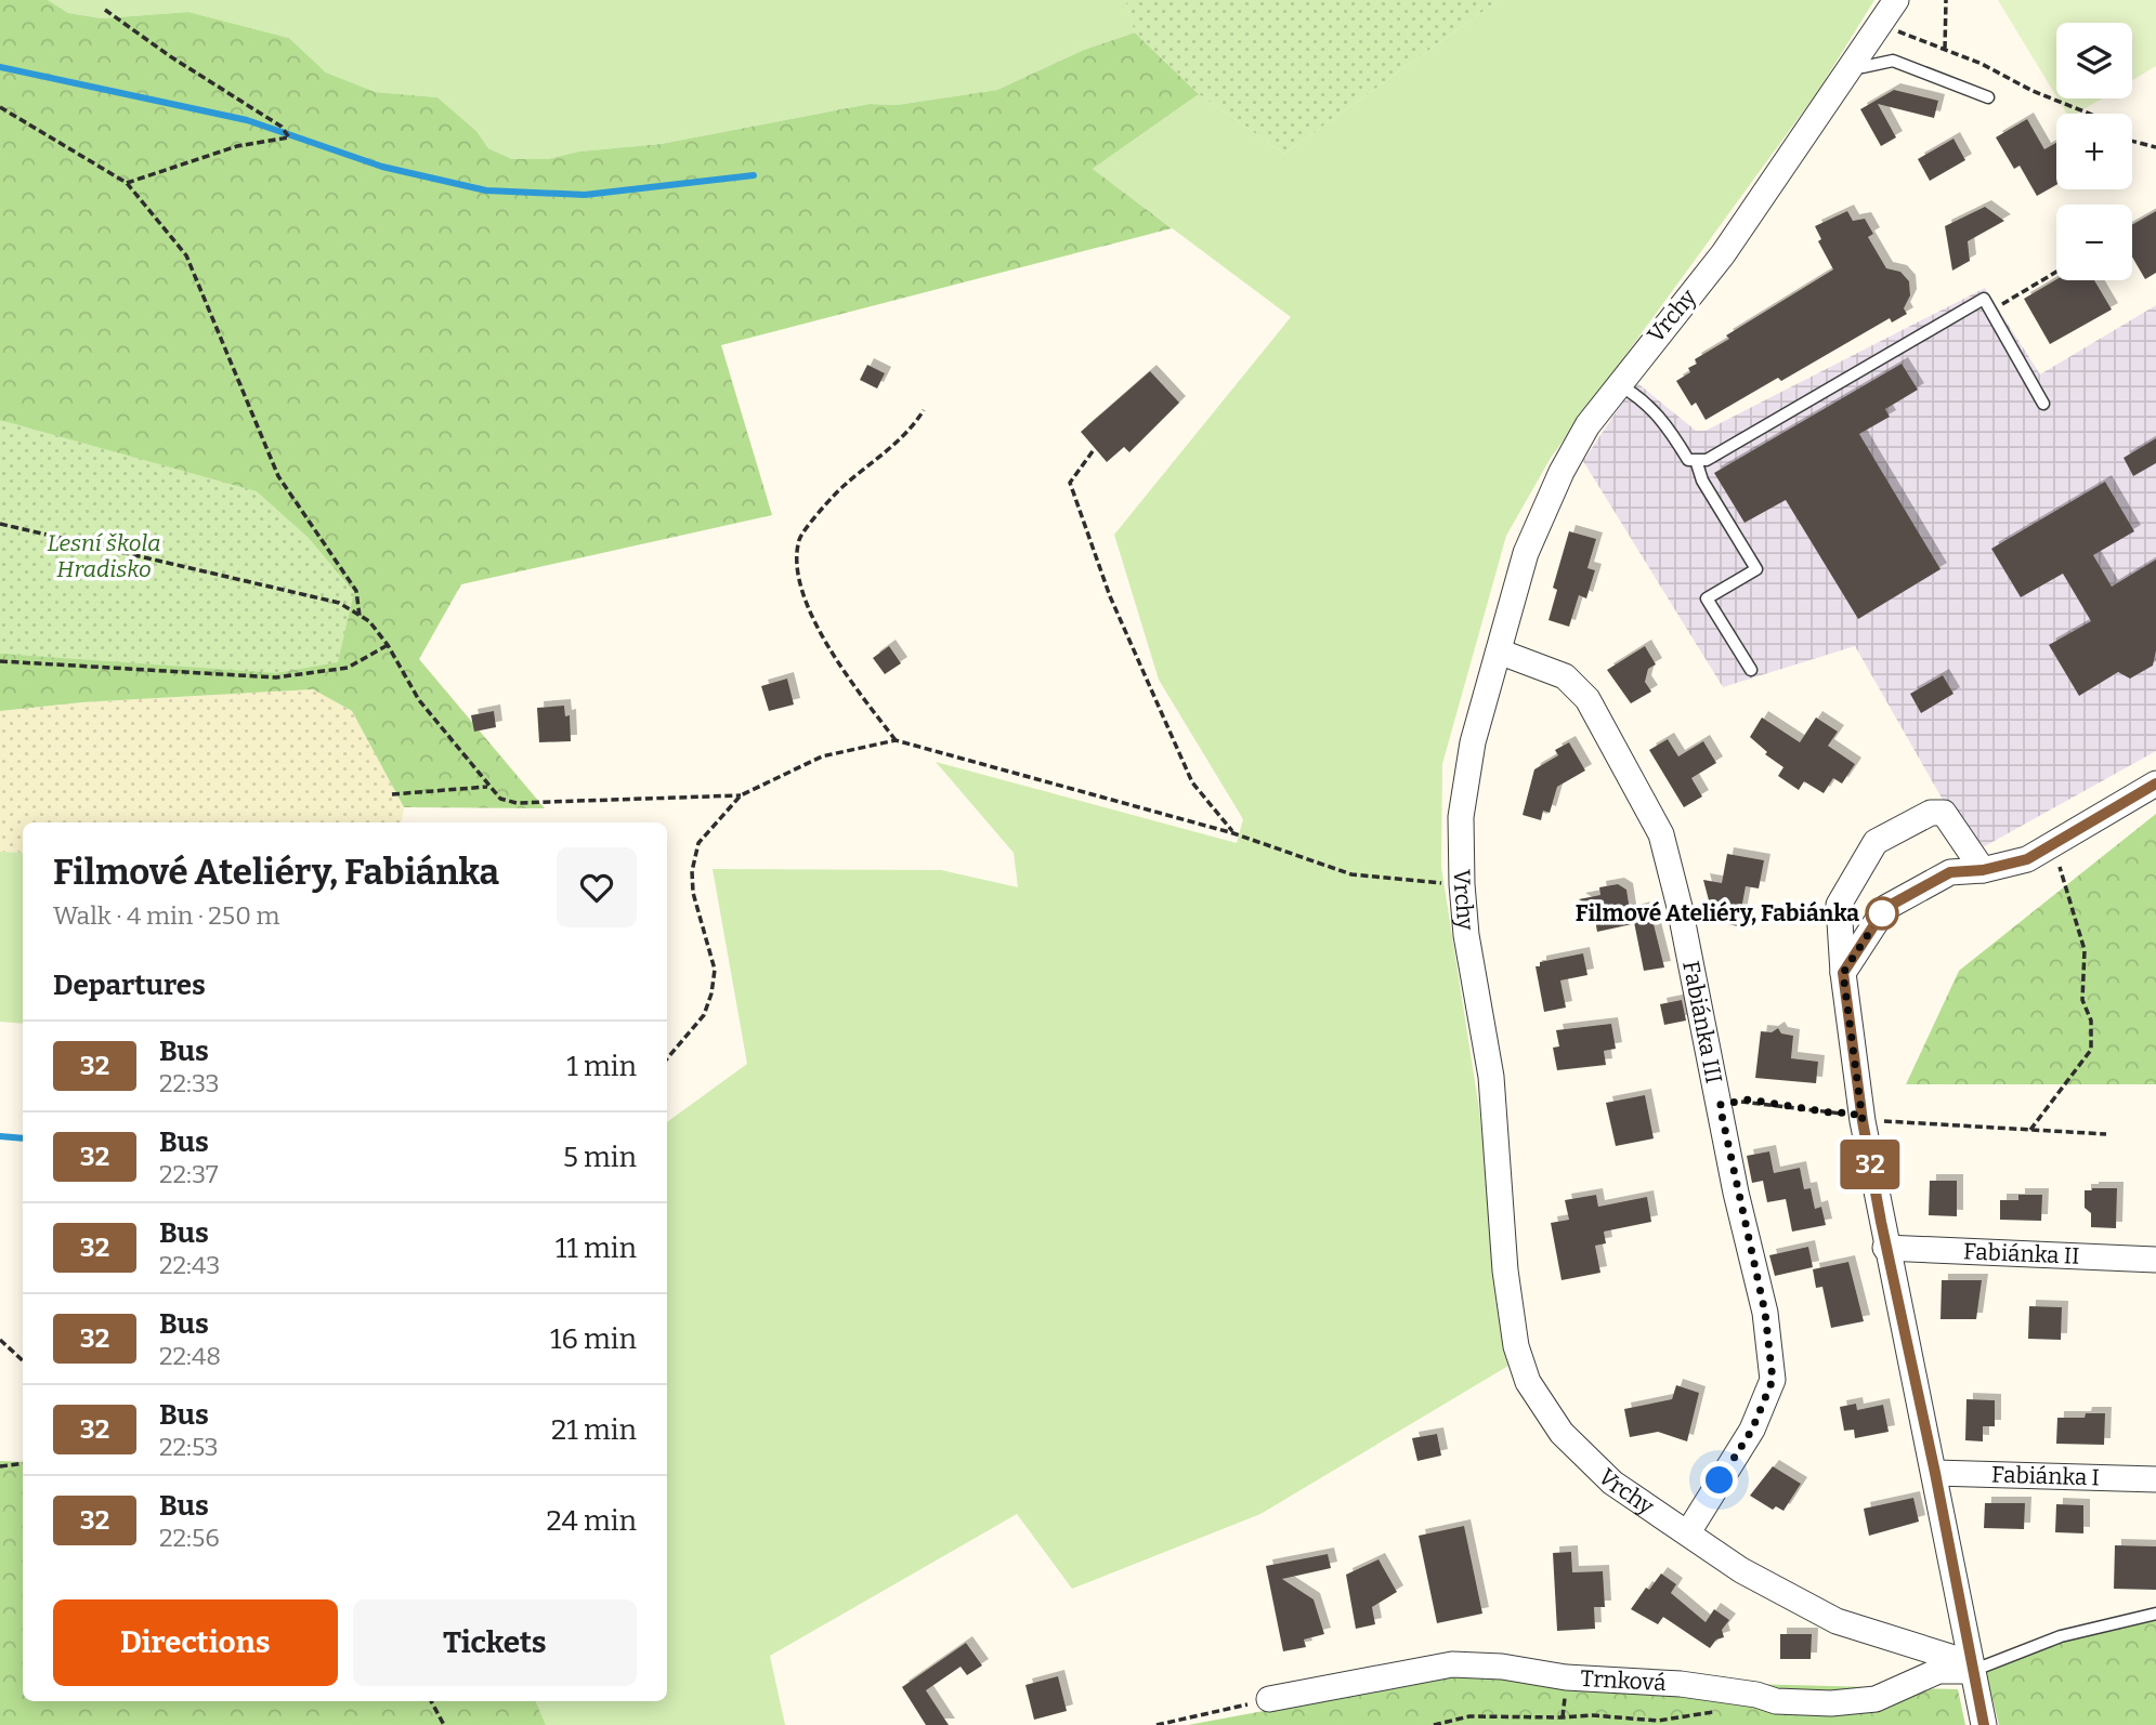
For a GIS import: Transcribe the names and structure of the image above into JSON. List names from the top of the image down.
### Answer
{
  "streets": {
    "street": [
      "Vrchy",
      "Fabiánka III",
      "Fabiánka II",
      "Fabiánka I",
      "Trnková"
    ]
  },
  "crossings": [
    ["Vrchy", "Fabiánka III"],
    ["Vrchy", "Trnková"]
  ],
  "parks": ["Lesní škola Hradisko"],
  "places": ["Filmové Ateliéry, Fabiánka"],
  "lines": ["bus line 32"],
  "page": {
    "on_map": "32",
    "map_buttons": ["+", "−"],
    "heading": [
      ["Filmové Ateliéry, Fabiánka", "Walk · 4 min · 250 m"],
      "Departures"
    ],
    "list": [
      {
        "mark": "32",
        "name": "Bus",
        "note": "22:33",
        "value": "1 min"
      },
      {
        "mark": "32",
        "name": "Bus",
        "note": "22:37",
        "value": "5 min"
      },
      {
        "mark": "32",
        "name": "Bus",
        "note": "22:43",
        "value": "11 min"
      },
      {
        "mark": "32",
        "name": "Bus",
        "note": "22:48",
        "value": "16 min"
      },
      {
        "mark": "32",
        "name": "Bus",
        "note": "22:53",
        "value": "21 min"
      },
      {
        "mark": "32",
        "name": "Bus",
        "note": "22:56",
        "value": "24 min"
      }
    ],
    "buttons": ["Directions", "Tickets"]
  }
}
